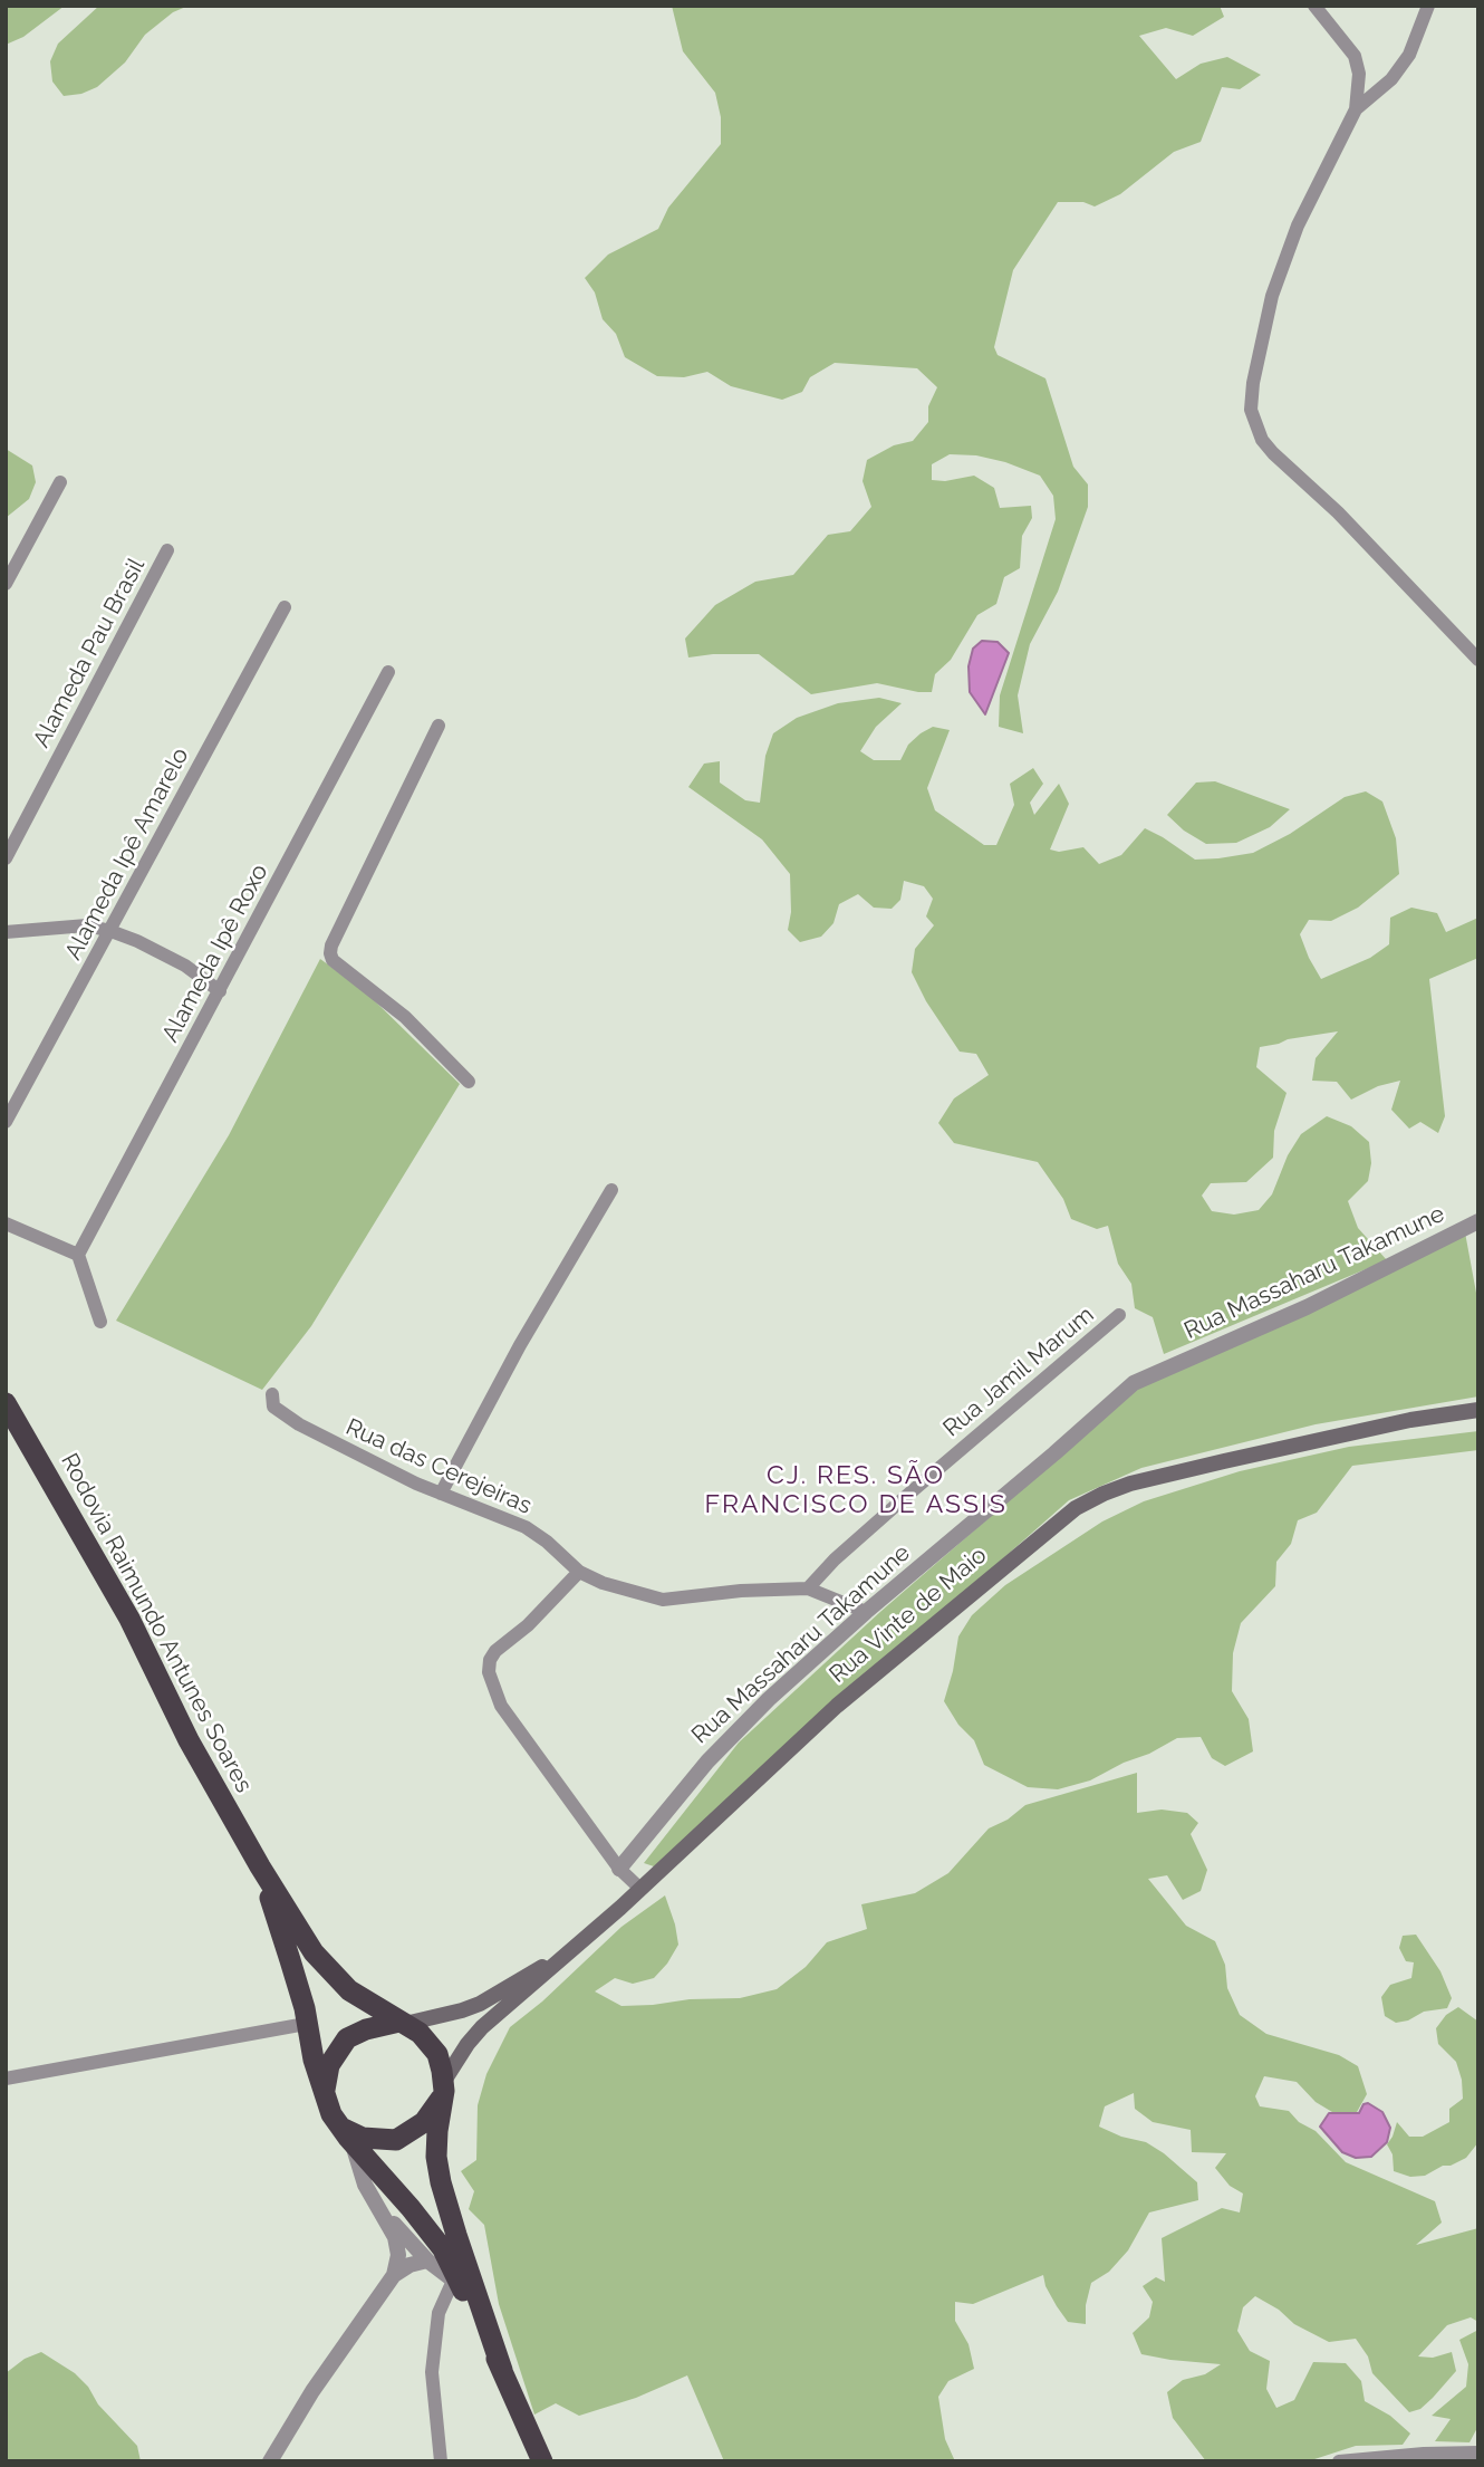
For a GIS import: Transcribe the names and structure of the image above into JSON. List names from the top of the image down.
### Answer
{
  "streets": {
    "highway": ["Rodovia Raimundo Antunes Soares"],
    "main road": ["Rua Vinte de Maio"],
    "street": [
      "Alameda Pau Brasil",
      "Alameda Ipê Amarelo",
      "Alameda Ipê Roxo",
      "Rua Massaharu Takamune",
      "Rua Jamil Marum",
      "Rua das Cerejeiras"
    ]
  },
  "crossings": [
    ["Rua Massaharu Takamune", "Rua das Cerejeiras"],
    ["Rua Jamil Marum", "Rua das Cerejeiras"]
  ],
  "districts": ["CJ. RES. SÃO FRANCISCO DE ASSIS"]
}
